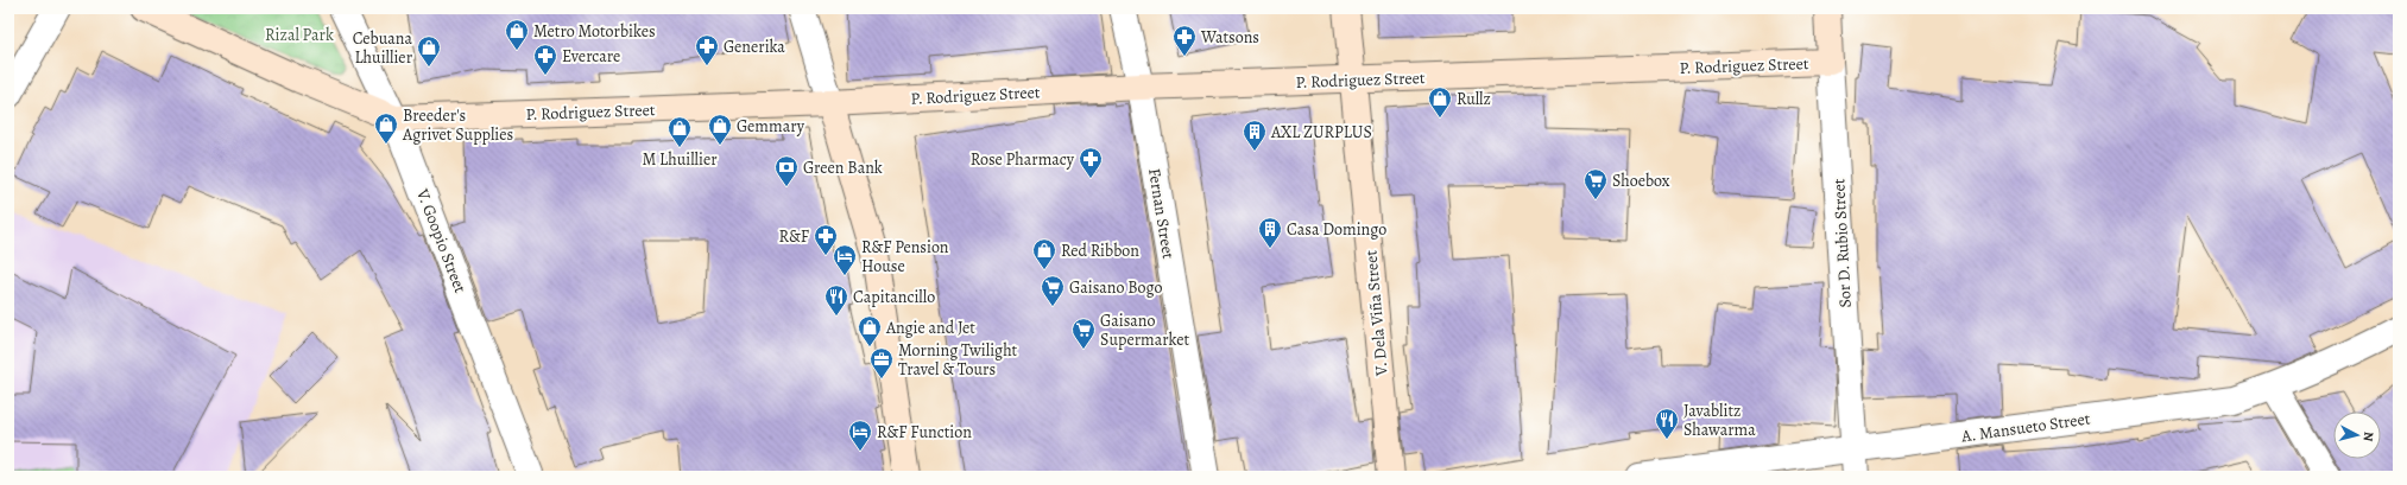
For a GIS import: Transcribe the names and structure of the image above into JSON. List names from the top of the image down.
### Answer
{
  "streets": {
    "main road": ["P. Rodriguez Street", "Sor D. Rubio Street", "V. Dela Viña Street"],
    "street": ["Fernan Street", "V. Goopio Street", "A. Mansueto Street"]
  },
  "crossings": [
    ["P. Rodriguez Street", "Fernan Street"],
    ["P. Rodriguez Street", "V. Goopio Street"],
    ["P. Rodriguez Street", "Sor D. Rubio Street"],
    ["P. Rodriguez Street", "V. Dela Viña Street"],
    ["Sor D. Rubio Street", "A. Mansueto Street"]
  ],
  "parks": ["Rizal Park"],
  "places": {
    "shop": [
      "Metro Motorbikes",
      "Cebuana Lhuillier",
      "Rullz",
      "Breeder's Agrivet Supplies",
      "Gemmary",
      "M Lhuillier",
      "Red Ribbon",
      "Angie and Jet"
    ],
    "pharmacy": [
      "Watsons",
      "Generika",
      "Evercare",
      "Rose Pharmacy",
      "R&F"
    ],
    "building": ["AXL ZURPLUS", "Casa Domingo"],
    "bank": ["Green Bank"],
    "supermarket": ["Shoebox", "Gaisano Bogo", "Gaisano Supermarket"],
    "hotel": ["R&F Pension House", "R&F Function"],
    "restaurant": ["Capitancillo", "Javablitz Shawarma"],
    "office": ["Morning Twilight Travel & Tours"]
  },
  "north": "right"
}
